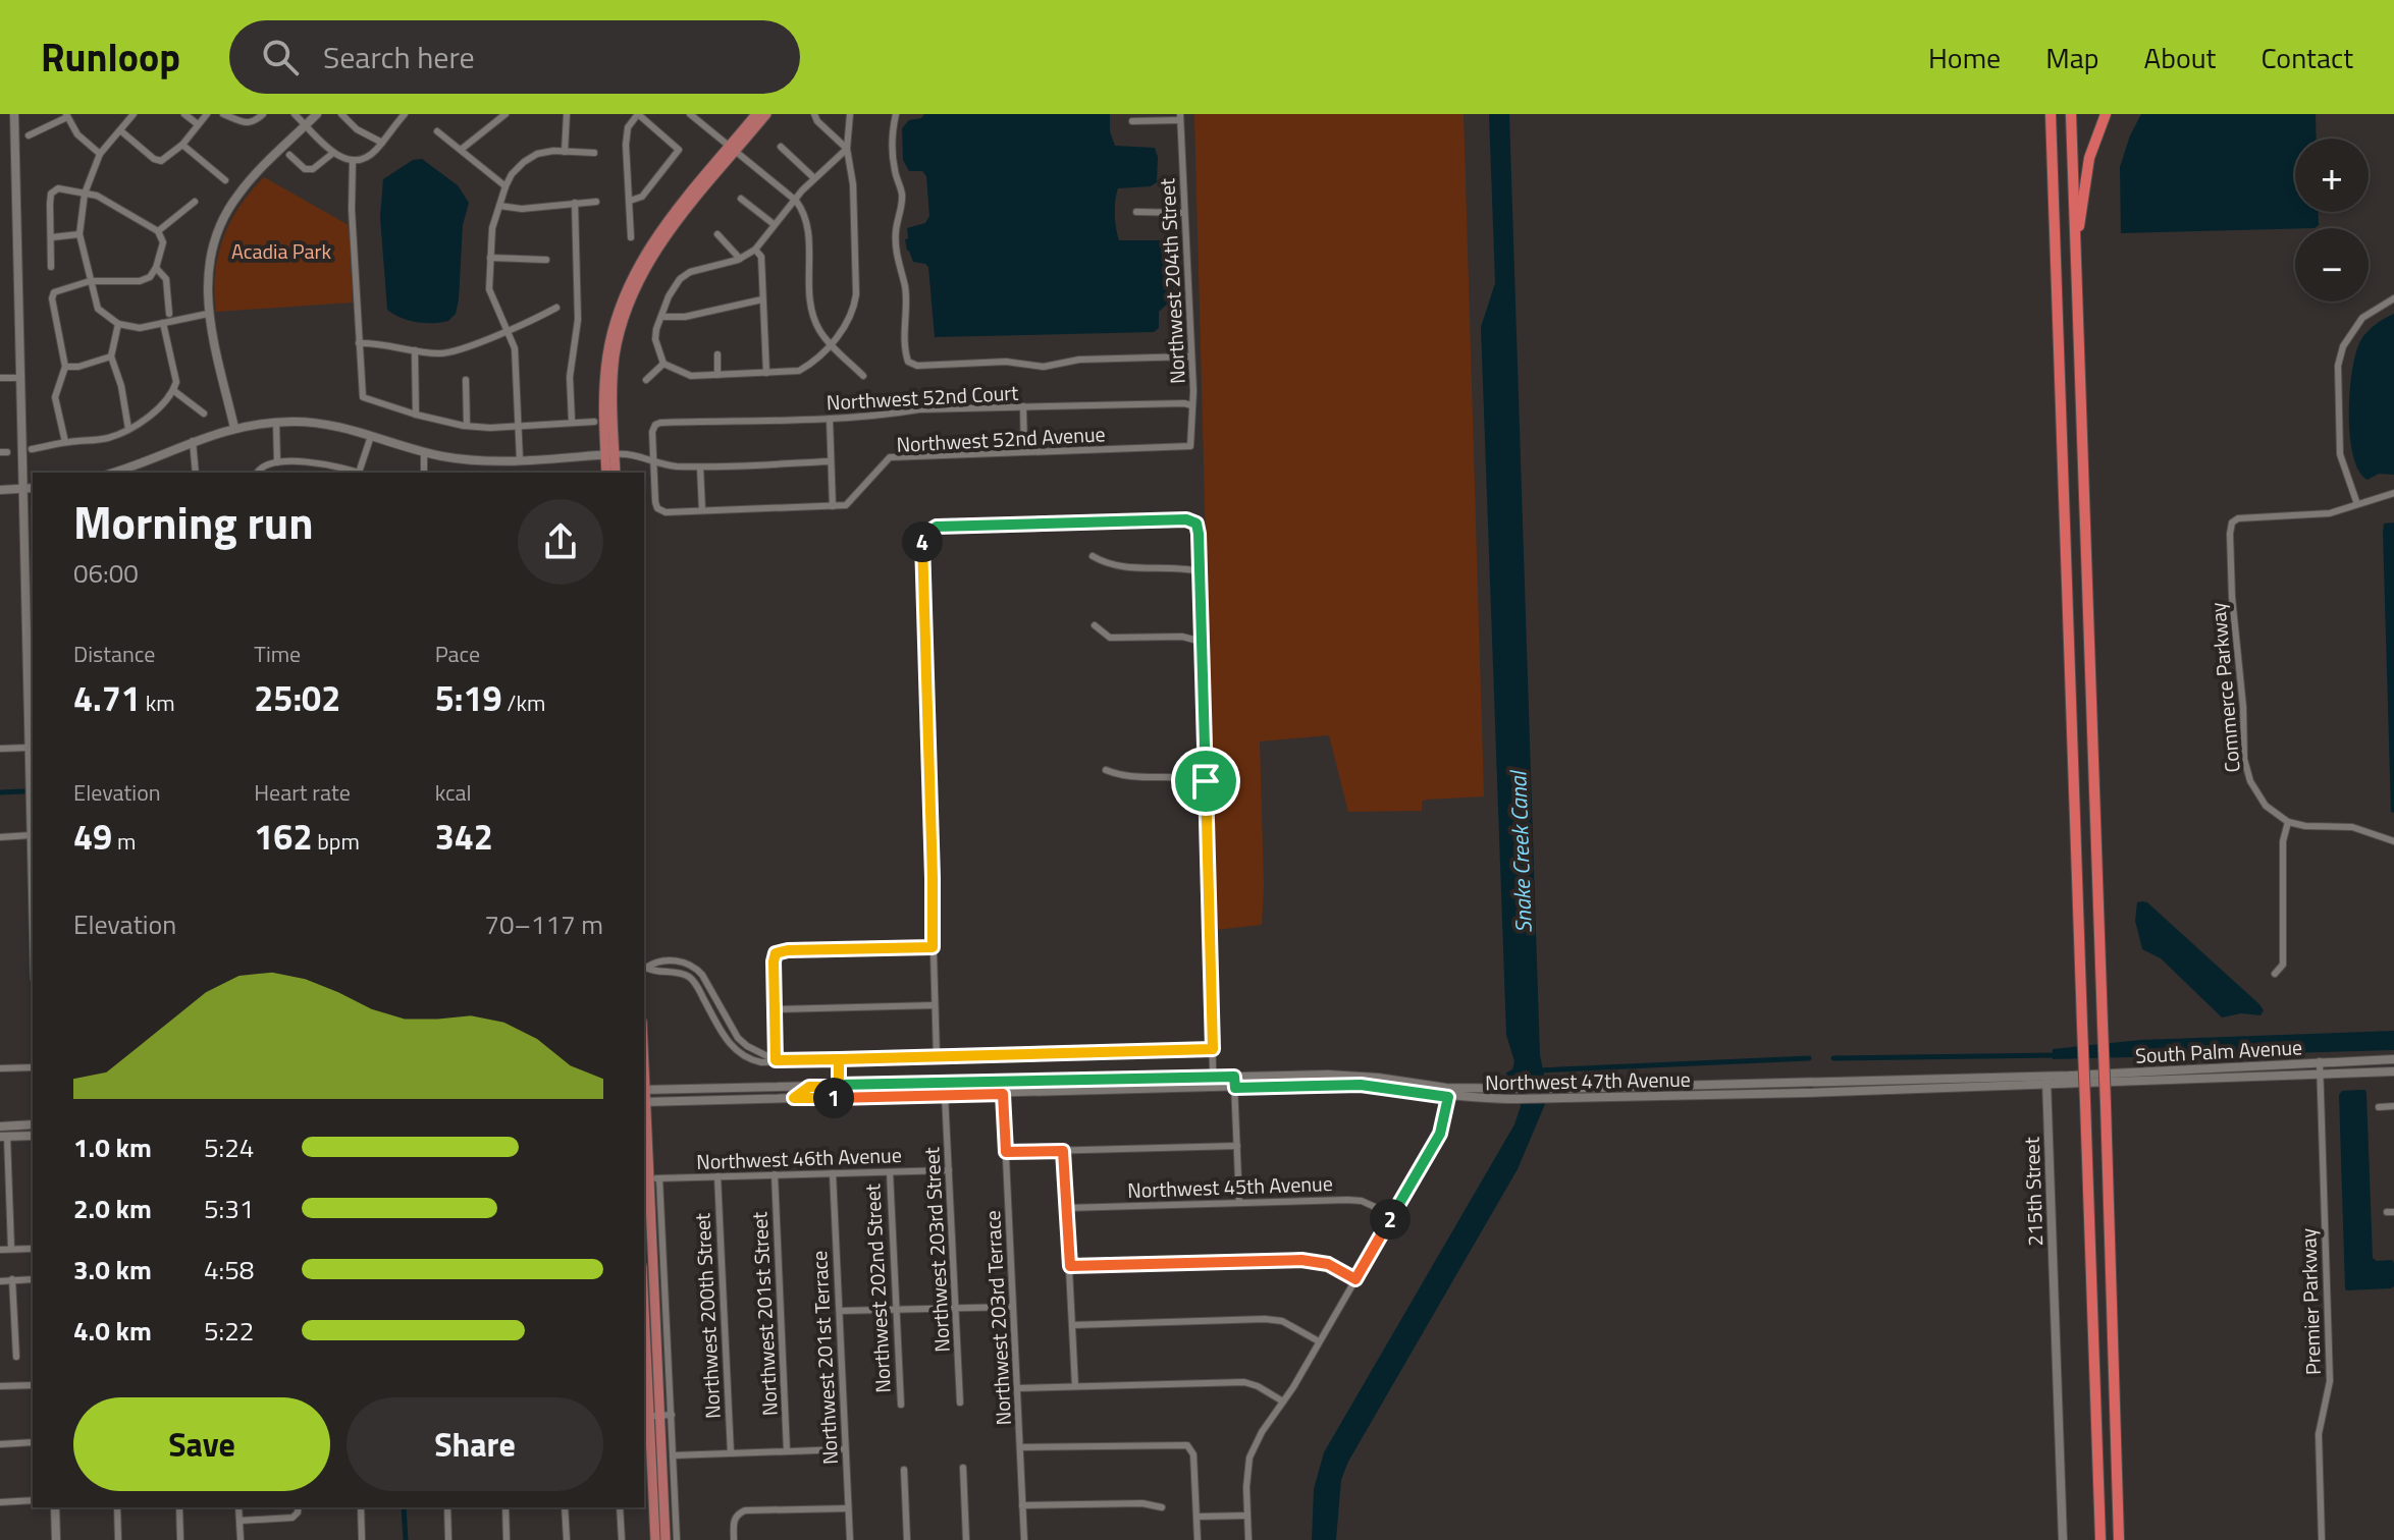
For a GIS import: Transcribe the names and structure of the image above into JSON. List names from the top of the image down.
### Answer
{
  "streets": {
    "main road": ["South Palm Avenue", "Northwest 47th Avenue", "215th Street"],
    "street": [
      "Northwest 204th Street",
      "Northwest 52nd Court",
      "Northwest 52nd Avenue",
      "Commerce Parkway",
      "Northwest 46th Avenue",
      "Northwest 45th Avenue",
      "Northwest 203rd Street",
      "Northwest 202nd Street",
      "Premier Parkway",
      "Northwest 201st Street",
      "Northwest 200th Street",
      "Northwest 203rd Terrace",
      "Northwest 201st Terrace"
    ]
  },
  "crossings": [
    ["Northwest 204th Street", "Northwest 52nd Court"],
    ["Northwest 204th Street", "Northwest 52nd Avenue"],
    ["South Palm Avenue", "Northwest 47th Avenue"],
    ["South Palm Avenue", "215th Street"],
    ["South Palm Avenue", "Premier Parkway"],
    ["Northwest 47th Avenue", "215th Street"],
    ["Northwest 47th Avenue", "Northwest 203rd Street"],
    ["Northwest 47th Avenue", "Northwest 203rd Terrace"],
    ["Northwest 46th Avenue", "Northwest 203rd Street"],
    ["Northwest 46th Avenue", "Northwest 202nd Street"],
    ["Northwest 46th Avenue", "Northwest 201st Street"],
    ["Northwest 46th Avenue", "Northwest 200th Street"],
    ["Northwest 46th Avenue", "Northwest 201st Terrace"]
  ],
  "water": ["Snake Creek Canal"],
  "parks": ["Acadia Park"],
  "page": {
    "header": "Runloop",
    "search": "Search here",
    "nav": [
      "Home",
      "Map",
      "About",
      "Contact"
    ],
    "map_buttons": ["+", "−"],
    "heading": ["Morning run", "06:00"],
    "pins": ["4", "1", "2"],
    "stats": [
      ["Distance", "4.71 km"],
      ["Time", "25:02"],
      ["Pace", "5:19 /km"],
      ["Elevation", "49 m"],
      ["Heart rate", "162 bpm"],
      ["kcal", "342"]
    ],
    "chart": ["Elevation", "70–117 m"],
    "list": [
      {
        "name": "1.0 km",
        "note": "5:24"
      },
      {
        "name": "2.0 km",
        "note": "5:31"
      },
      {
        "name": "3.0 km",
        "note": "4:58"
      },
      {
        "name": "4.0 km",
        "note": "5:22"
      }
    ],
    "buttons": ["Save", "Share"]
  }
}
